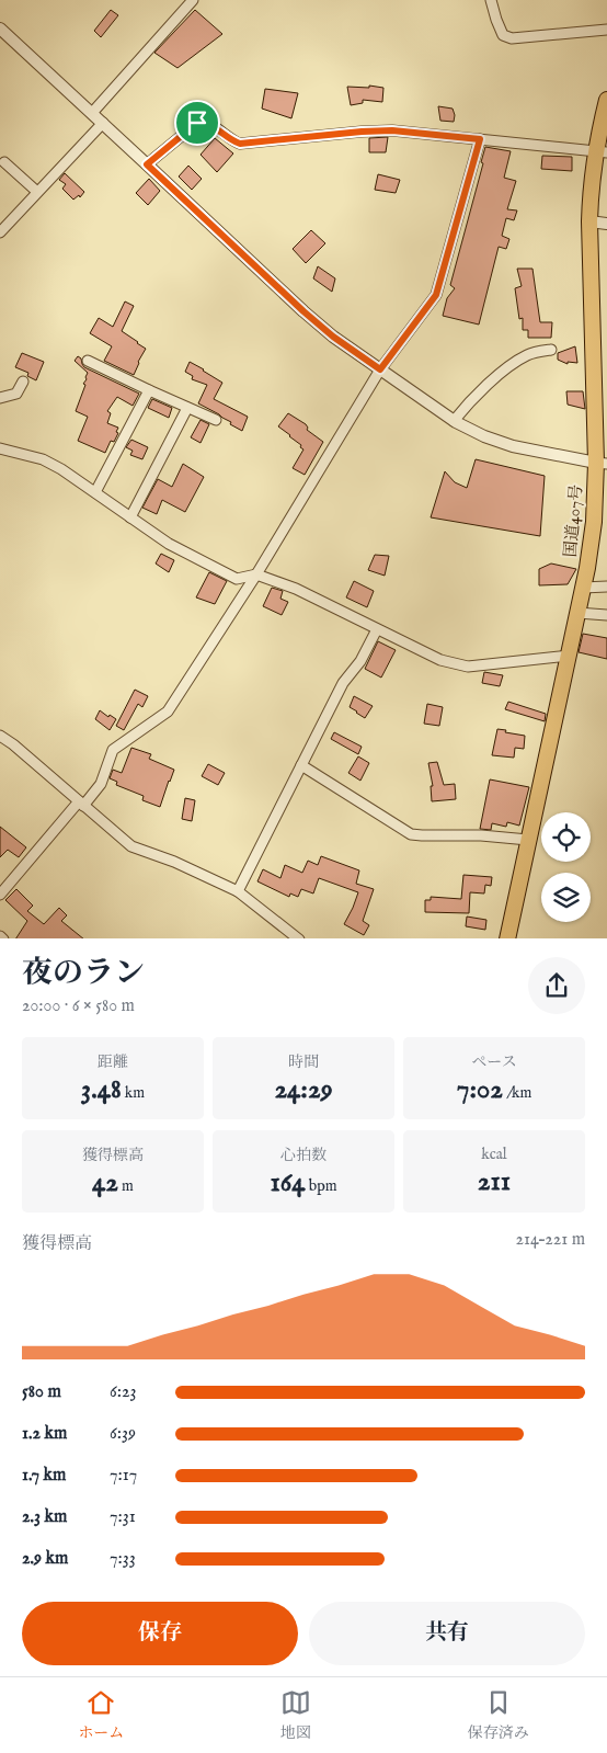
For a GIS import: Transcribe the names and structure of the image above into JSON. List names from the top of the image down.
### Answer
{
  "streets": {
    "highway": ["国道407号"]
  },
  "page": {
    "heading": ["夜のラン", "20:00 · 6 × 580 m"],
    "stats": [
      ["距離", "3.48 km"],
      ["時間", "24:29"],
      ["ペース", "7:02 /km"],
      ["獲得標高", "42 m"],
      ["心拍数", "164 bpm"],
      ["kcal", "211"]
    ],
    "chart": ["獲得標高", "214–221 m"],
    "list": [
      {
        "name": "580 m",
        "note": "6:23"
      },
      {
        "name": "1.2 km",
        "note": "6:39"
      },
      {
        "name": "1.7 km",
        "note": "7:17"
      },
      {
        "name": "2.3 km",
        "note": "7:31"
      },
      {
        "name": "2.9 km",
        "note": "7:33"
      }
    ],
    "buttons": ["保存", "共有"],
    "tabs": ["ホーム", "地図", "保存済み"]
  }
}
